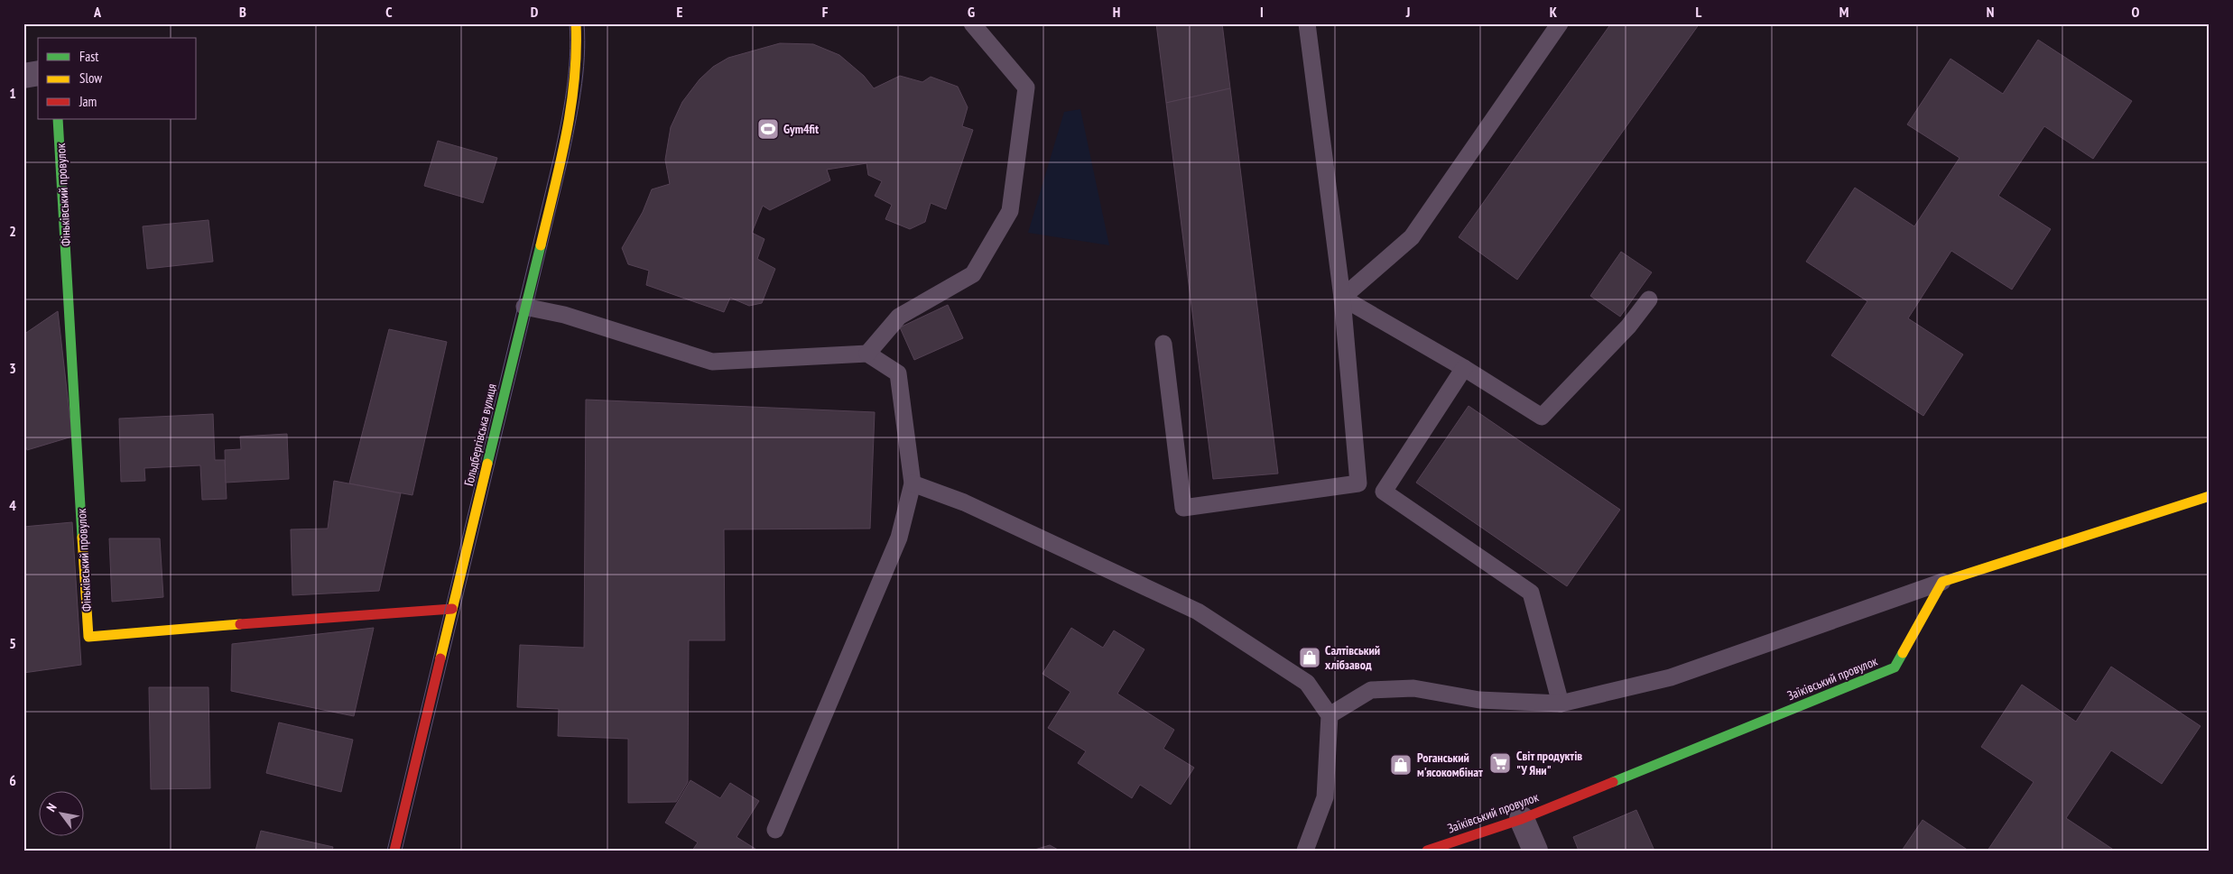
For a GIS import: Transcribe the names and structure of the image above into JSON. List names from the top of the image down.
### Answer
{
  "streets": {
    "street": ["Фіньківський провулок", "Гольдбергівська вулиця", "Заїківський провулок"]
  },
  "crossings": [
    ["Фіньківський провулок", "Гольдбергівська вулиця"]
  ],
  "places": {
    "sports": ["Gym4fit"],
    "shop": ["Салтівський хлібзавод", "Роганський м'ясокомбінат"],
    "supermarket": ["Світ продуктів \"У Яни\""]
  },
  "legend": ["Fast", "Slow", "Jam"],
  "north": "top left",
  "grid": {
    "columns": [
      "A",
      "B",
      "C",
      "D",
      "E",
      "F",
      "G",
      "H",
      "I",
      "J",
      "K",
      "L",
      "M",
      "N",
      "O"
    ],
    "rows": [
      "1",
      "2",
      "3",
      "4",
      "5",
      "6"
    ]
  }
}
